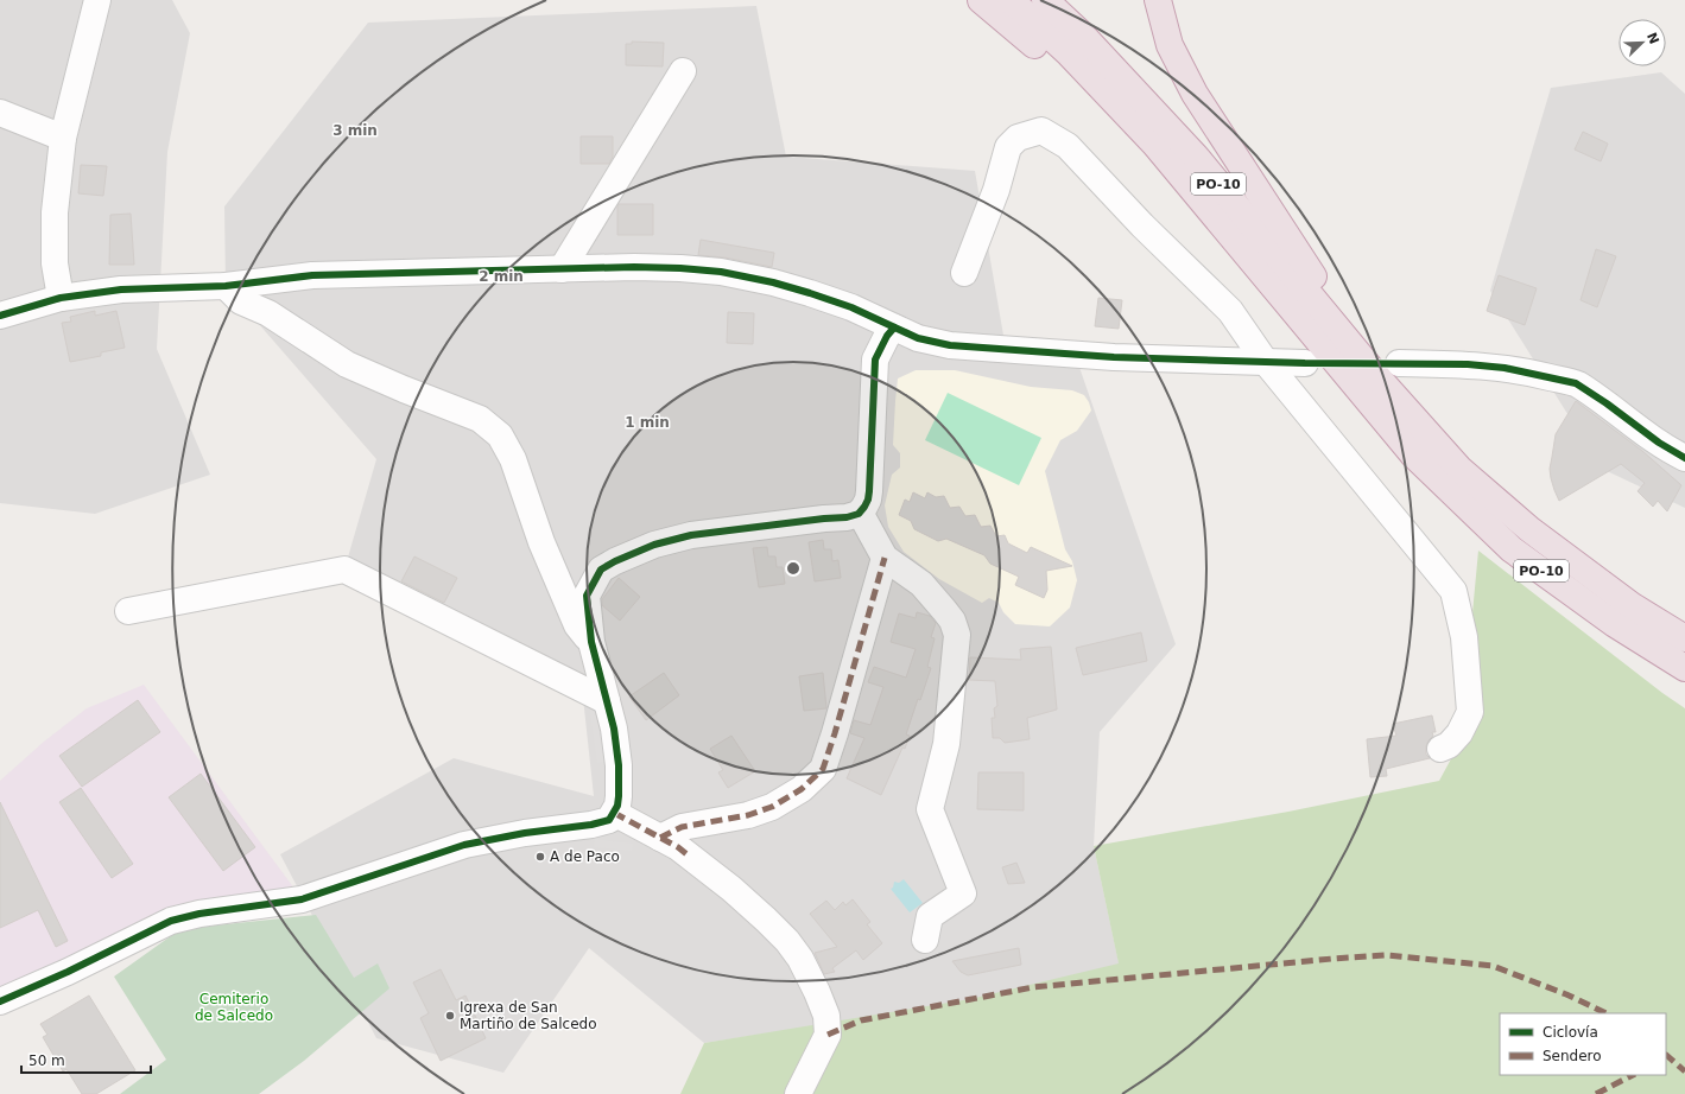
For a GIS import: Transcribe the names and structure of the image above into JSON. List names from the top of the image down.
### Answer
{
  "streets": {
    "highway": ["PO-10"]
  },
  "parks": ["Cemiterio de Salcedo"],
  "places": ["A de Paco", "Igrexa de San Martiño de Salcedo"],
  "legend": ["Ciclovía", "Sendero"],
  "scale_bar": "50 m",
  "north": "top right",
  "rings": ["3 min", "2 min", "1 min"]
}
